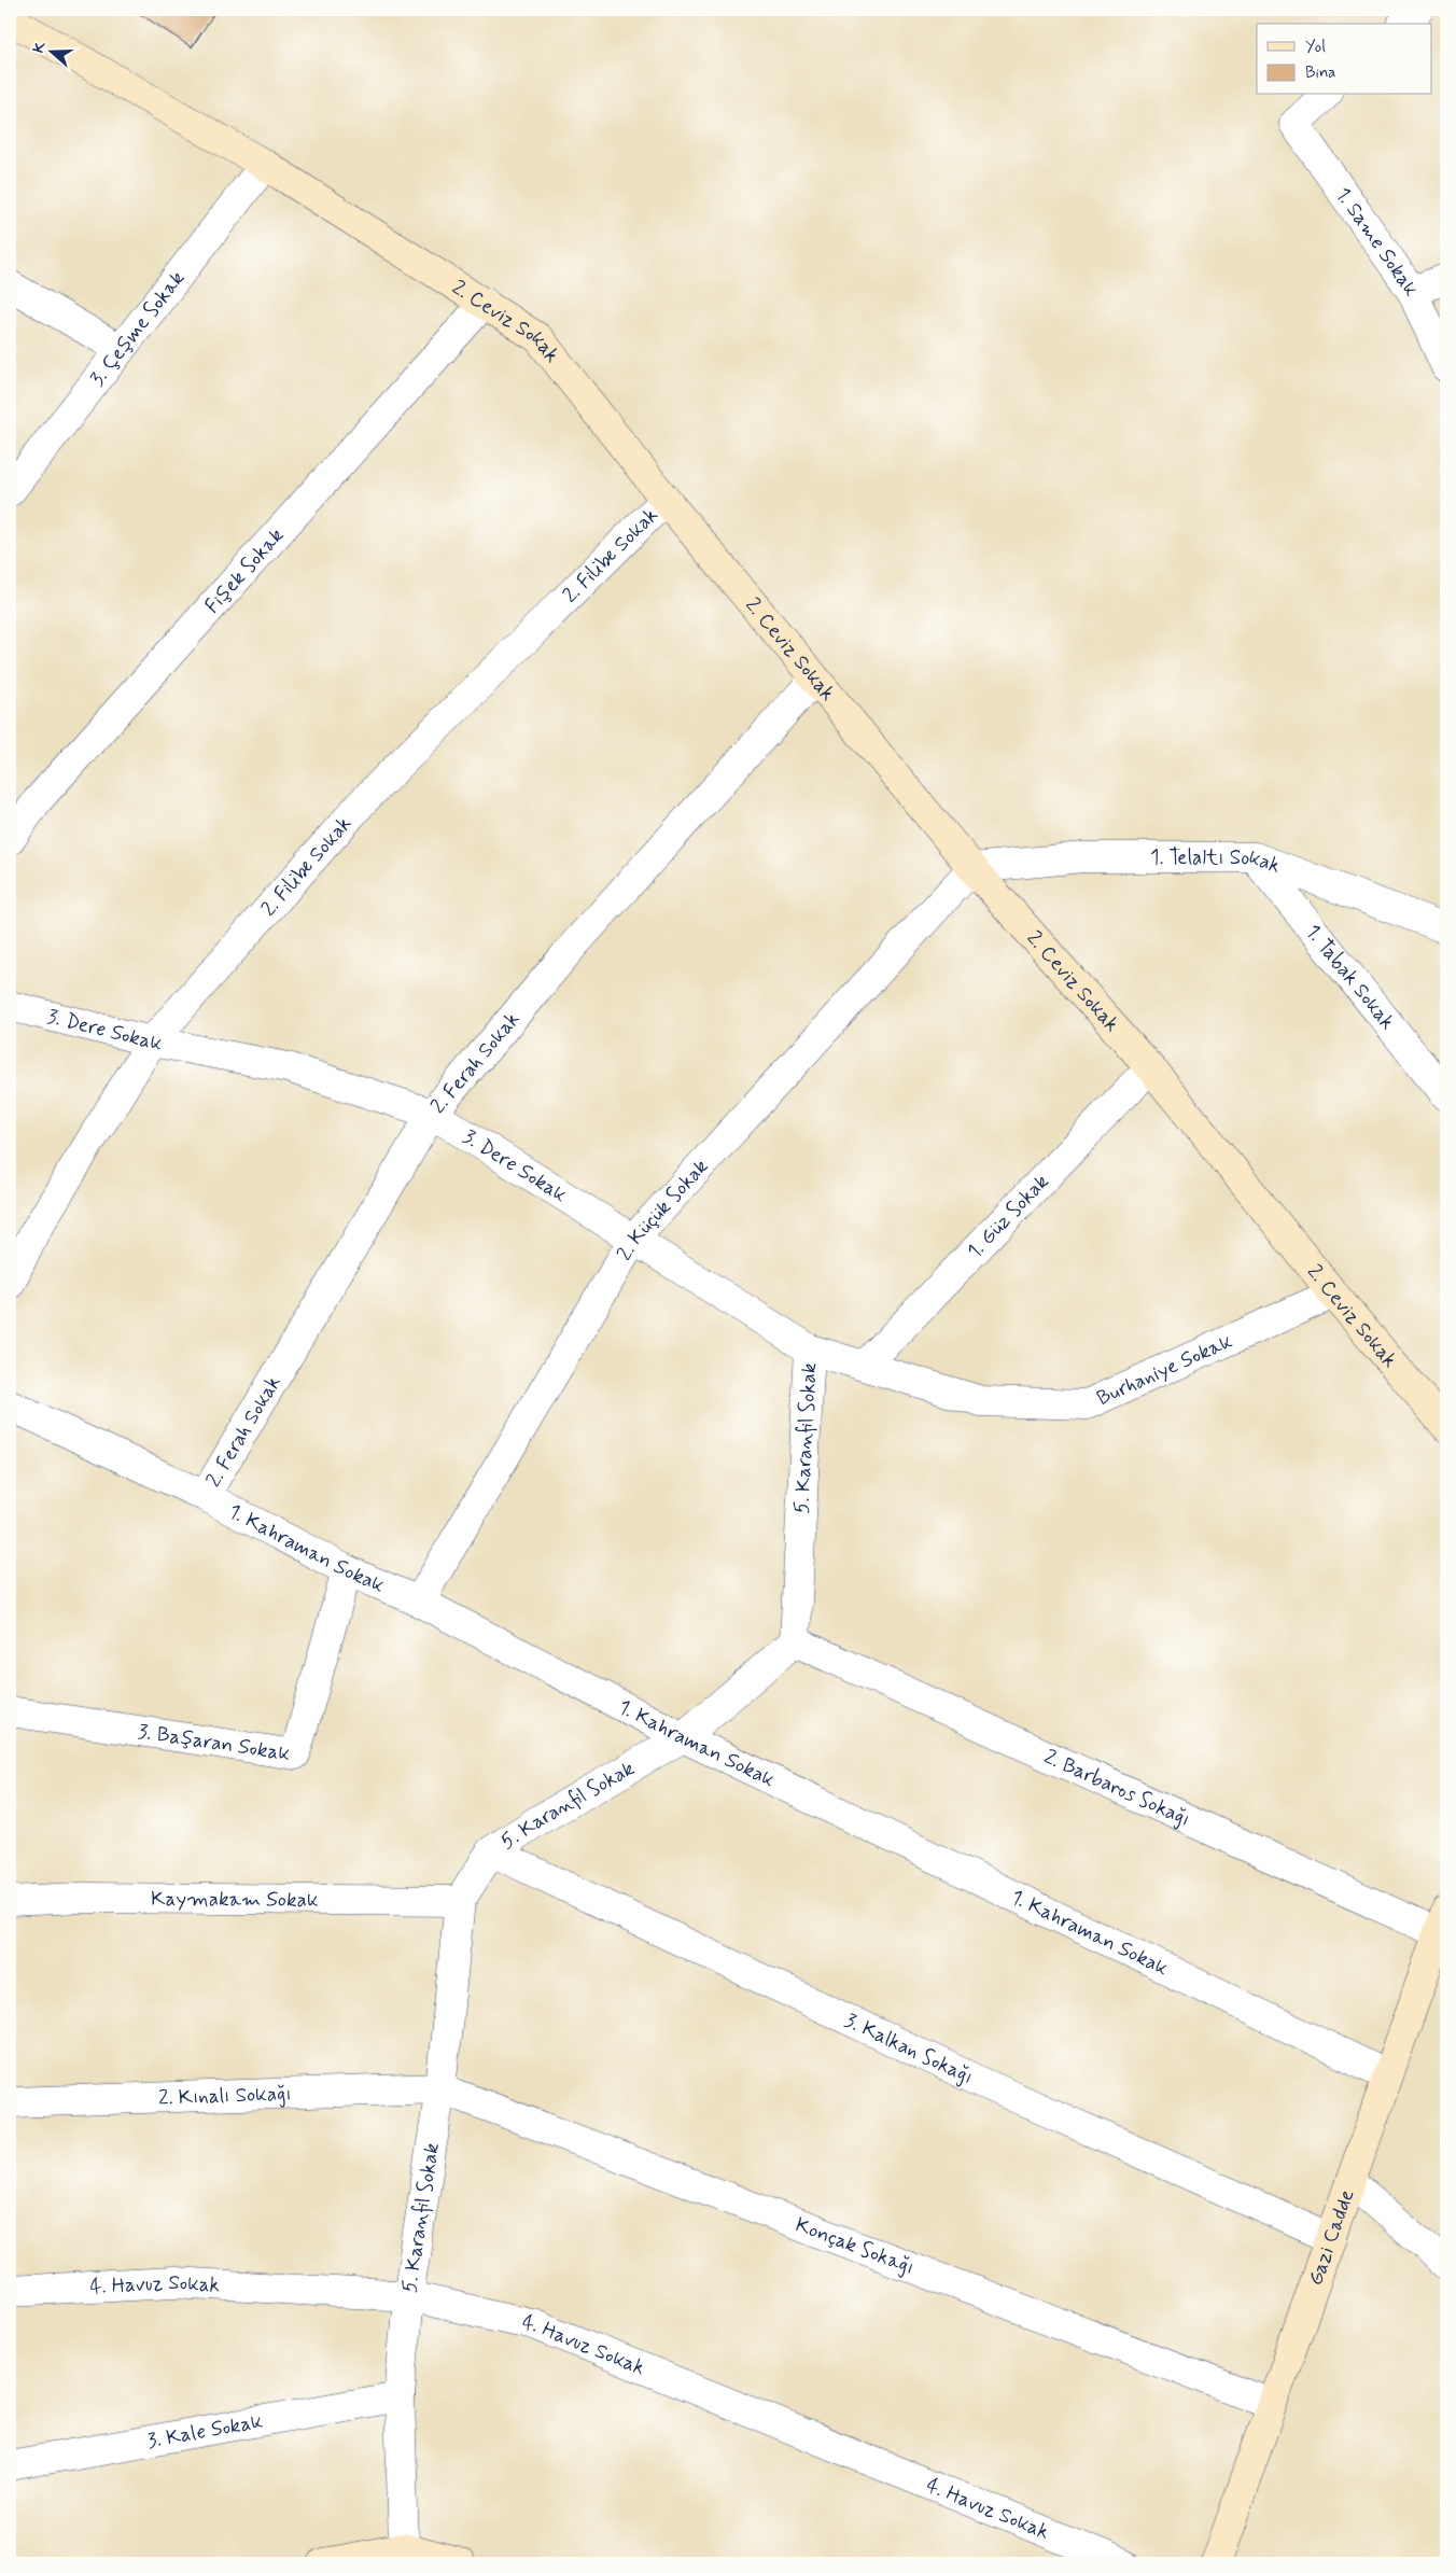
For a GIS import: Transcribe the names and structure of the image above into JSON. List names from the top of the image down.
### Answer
{
  "streets": {
    "main road": ["2. Ceviz Sokak", "Gazi Cadde"],
    "street": [
      "1. Same Sokak",
      "3. Çeşme Sokak",
      "2. Filibe Sokak",
      "Fişek Sokak",
      "1. Telaltı Sokak",
      "1. Tabak Sokak",
      "3. Dere Sokak",
      "2. Ferah Sokak",
      "2. Küçük Sokak",
      "1. Güz Sokak",
      "Burhaniye Sokak",
      "5. Karanfil Sokak",
      "1. Kahraman Sokak",
      "3. Başaran Sokak",
      "2. Barbaros Sokağı",
      "Kaymakam Sokak",
      "3. Kalkan Sokağı",
      "2. Kınalı Sokağı",
      "Konçak Sokağı",
      "4. Havuz Sokak",
      "3. Kale Sokak"
    ]
  },
  "crossings": [
    ["2. Ceviz Sokak", "3. Çeşme Sokak"],
    ["2. Ceviz Sokak", "2. Filibe Sokak"],
    ["2. Ceviz Sokak", "Fişek Sokak"],
    ["2. Ceviz Sokak", "1. Telaltı Sokak"],
    ["2. Ceviz Sokak", "2. Ferah Sokak"],
    ["2. Ceviz Sokak", "2. Küçük Sokak"],
    ["2. Ceviz Sokak", "1. Güz Sokak"],
    ["2. Ceviz Sokak", "Burhaniye Sokak"],
    ["2. Filibe Sokak", "3. Dere Sokak"],
    ["1. Telaltı Sokak", "1. Tabak Sokak"],
    ["1. Telaltı Sokak", "2. Küçük Sokak"],
    ["3. Dere Sokak", "2. Ferah Sokak"],
    ["3. Dere Sokak", "2. Küçük Sokak"],
    ["3. Dere Sokak", "1. Güz Sokak"],
    ["3. Dere Sokak", "Burhaniye Sokak"],
    ["3. Dere Sokak", "5. Karanfil Sokak"],
    ["2. Ferah Sokak", "1. Kahraman Sokak"],
    ["2. Küçük Sokak", "1. Kahraman Sokak"],
    ["1. Güz Sokak", "Burhaniye Sokak"],
    ["5. Karanfil Sokak", "1. Kahraman Sokak"],
    ["5. Karanfil Sokak", "2. Barbaros Sokağı"],
    ["5. Karanfil Sokak", "Kaymakam Sokak"],
    ["5. Karanfil Sokak", "3. Kalkan Sokağı"],
    ["5. Karanfil Sokak", "2. Kınalı Sokağı"],
    ["5. Karanfil Sokak", "Konçak Sokağı"],
    ["5. Karanfil Sokak", "4. Havuz Sokak"],
    ["5. Karanfil Sokak", "3. Kale Sokak"],
    ["1. Kahraman Sokak", "3. Başaran Sokak"],
    ["1. Kahraman Sokak", "Gazi Cadde"],
    ["2. Barbaros Sokağı", "Gazi Cadde"],
    ["3. Kalkan Sokağı", "Gazi Cadde"],
    ["2. Kınalı Sokağı", "Konçak Sokağı"],
    ["Gazi Cadde", "Konçak Sokağı"]
  ],
  "legend": ["Yol", "Bina"],
  "north": "left"
}
